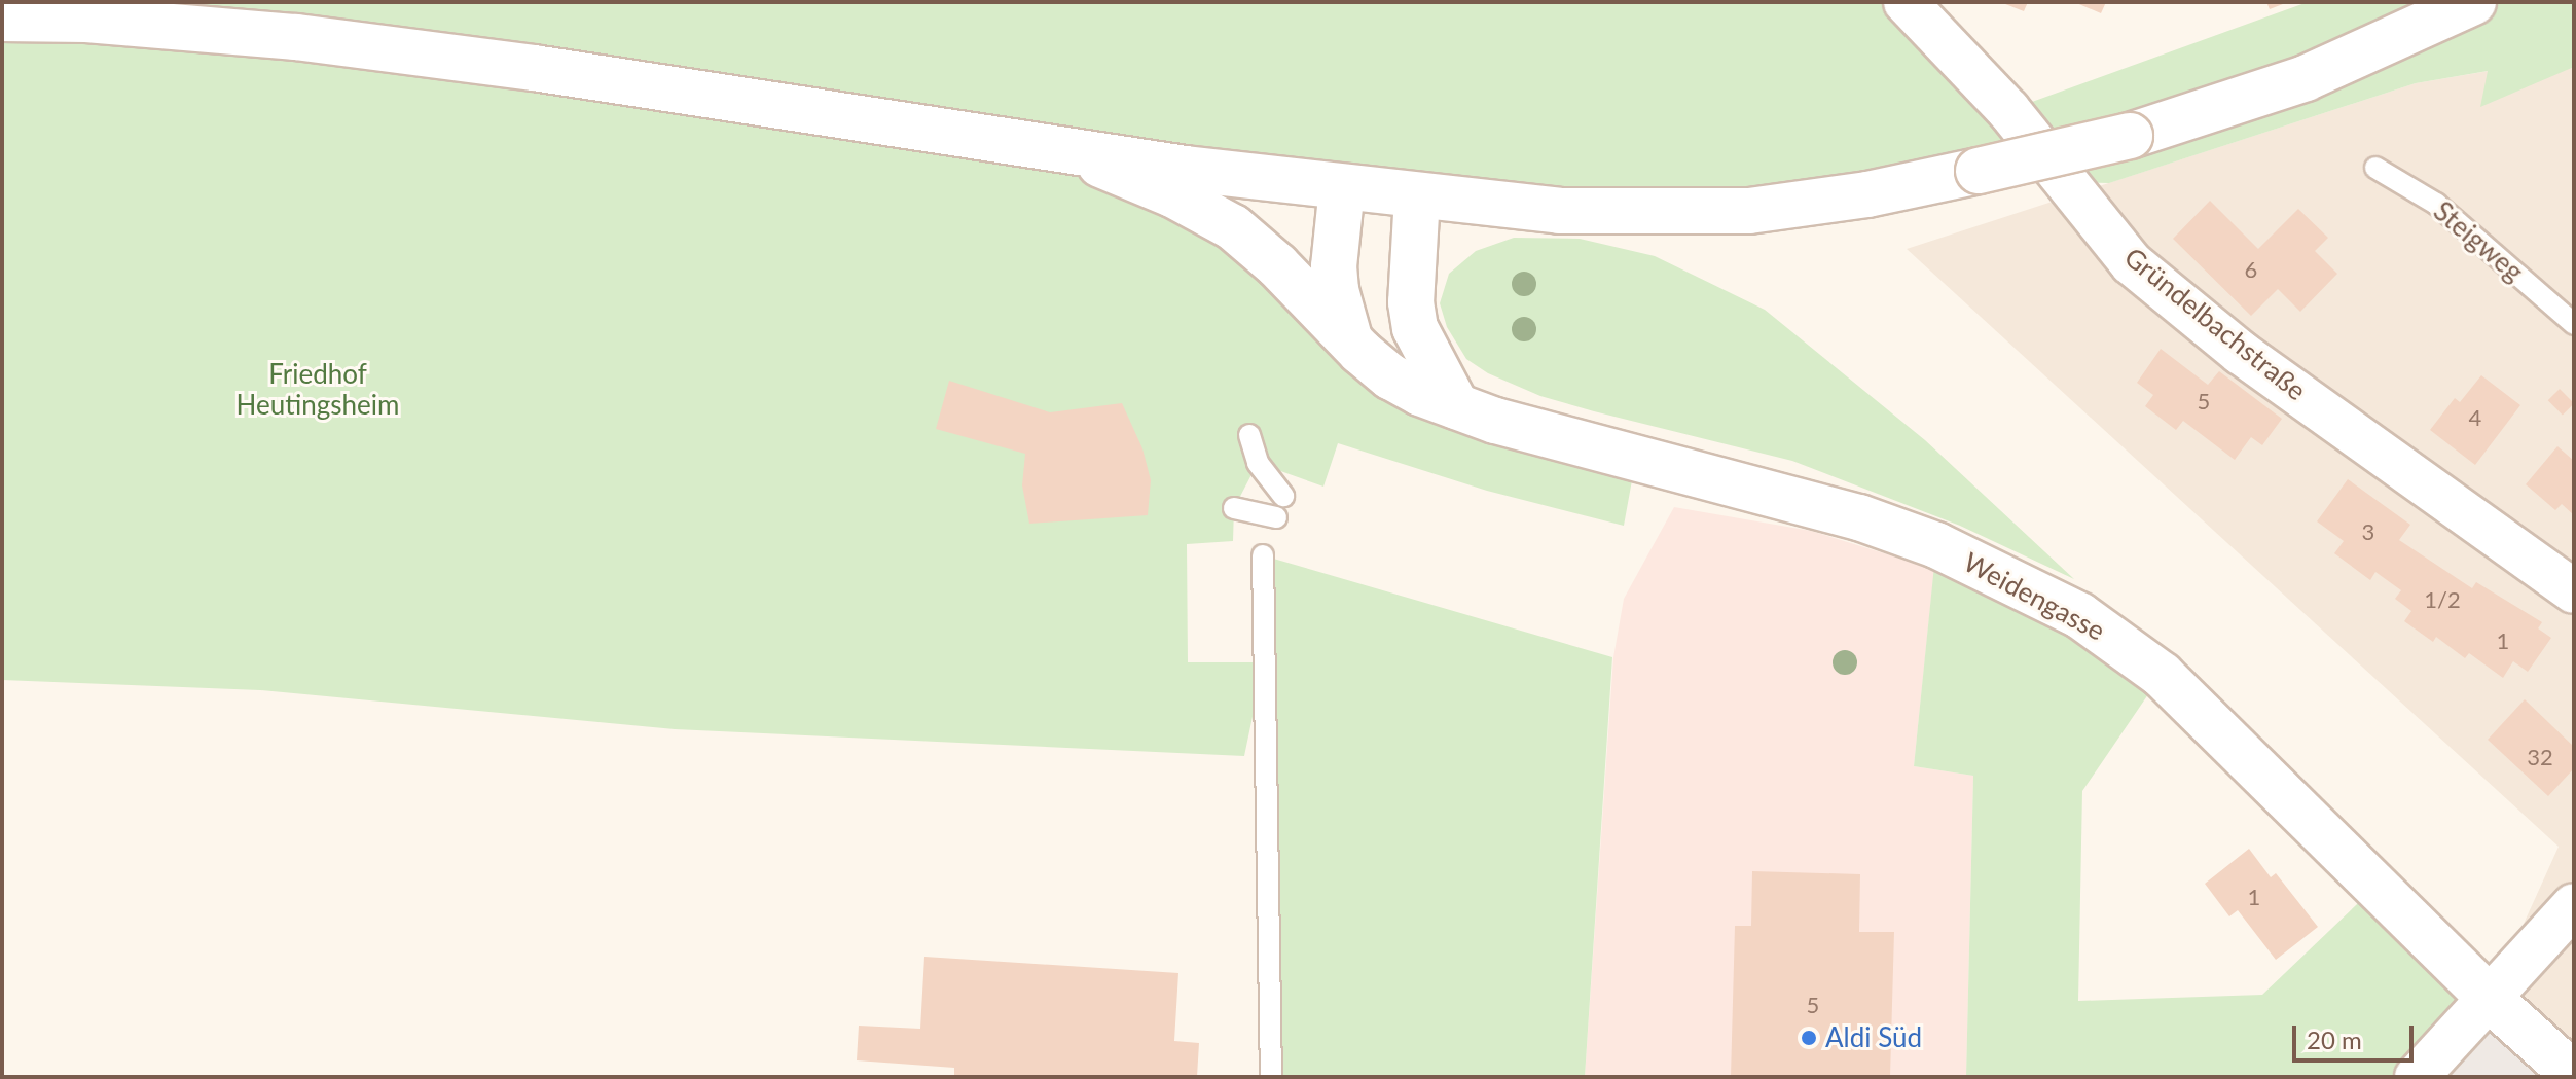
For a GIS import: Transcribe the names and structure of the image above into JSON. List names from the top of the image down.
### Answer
{
  "streets": {
    "main road": ["Weidengasse"],
    "street": ["Gründelbachstraße"],
    "lane": ["Steigweg"]
  },
  "parks": ["Friedhof Heutingsheim"],
  "places": ["Aldi Süd"],
  "house_numbers": [
    "6",
    "5",
    "4",
    "3",
    "1/2",
    "1",
    "32",
    "1",
    "5"
  ],
  "scale_bar": "20 m"
}
